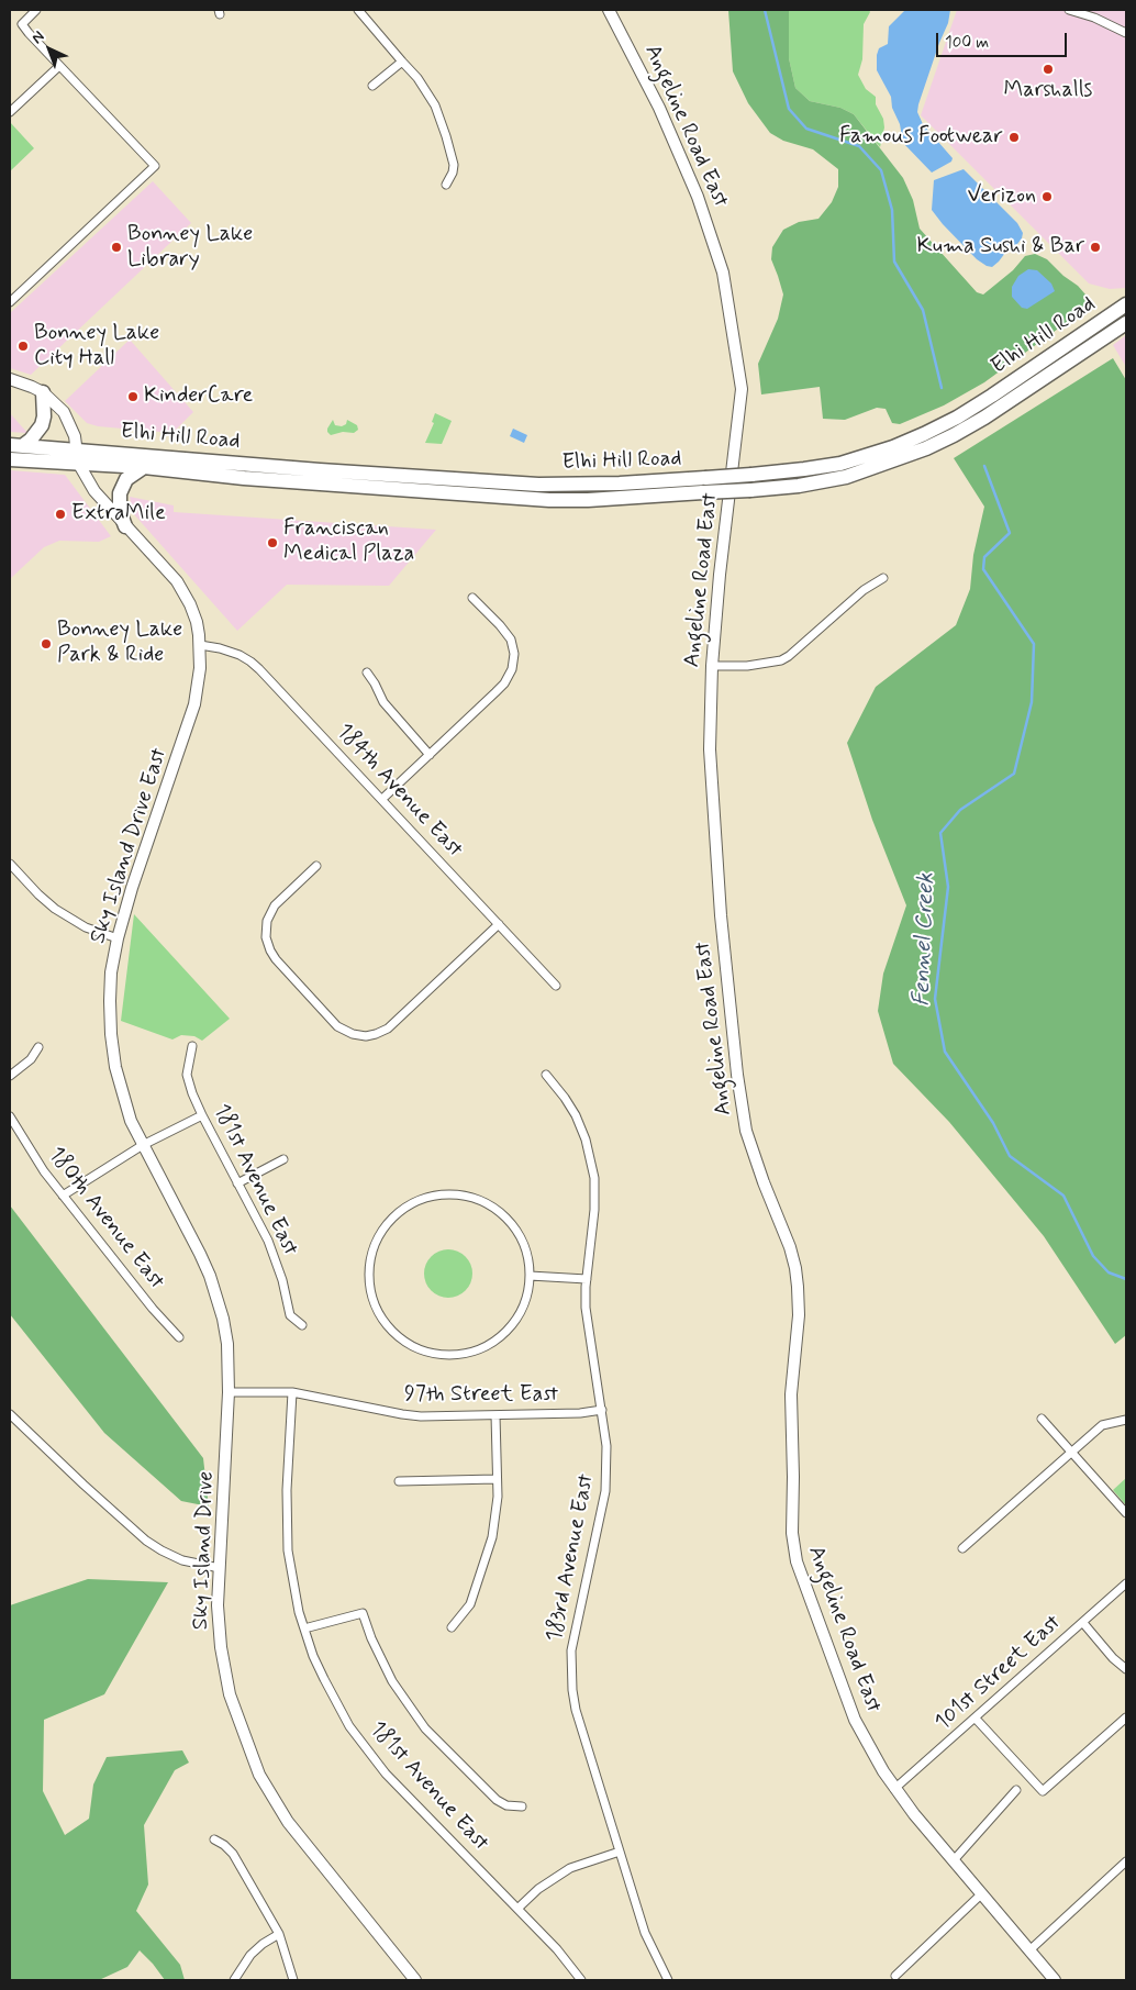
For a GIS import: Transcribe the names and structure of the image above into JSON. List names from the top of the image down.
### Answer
{
  "streets": {
    "highway": ["Elhi Hill Road"],
    "street": [
      "Angeline Road East",
      "184th Avenue East",
      "Sky Island Drive East",
      "181st Avenue East",
      "180th Avenue East",
      "97th Street East",
      "Sky Island Drive",
      "183rd Avenue East",
      "101st Street East"
    ]
  },
  "crossings": [
    ["Angeline Road East", "101st Street East"],
    ["Elhi Hill Road", "Sky Island Drive East"],
    ["184th Avenue East", "Sky Island Drive East"],
    ["Sky Island Drive East", "97th Street East"],
    ["Sky Island Drive East", "Sky Island Drive"],
    ["181st Avenue East", "97th Street East"],
    ["97th Street East", "Sky Island Drive"],
    ["97th Street East", "183rd Avenue East"]
  ],
  "water": ["Fennel Creek"],
  "places": [
    "Marshalls",
    "Famous Footwear",
    "Verizon",
    "Bonney Lake Library",
    "Kuma Sushi & Bar",
    "Bonney Lake City Hall",
    "KinderCare",
    "ExtraMile",
    "Franciscan Medical Plaza",
    "Bonney Lake Park & Ride"
  ],
  "scale_bar": "100 m",
  "north": "top left"
}
